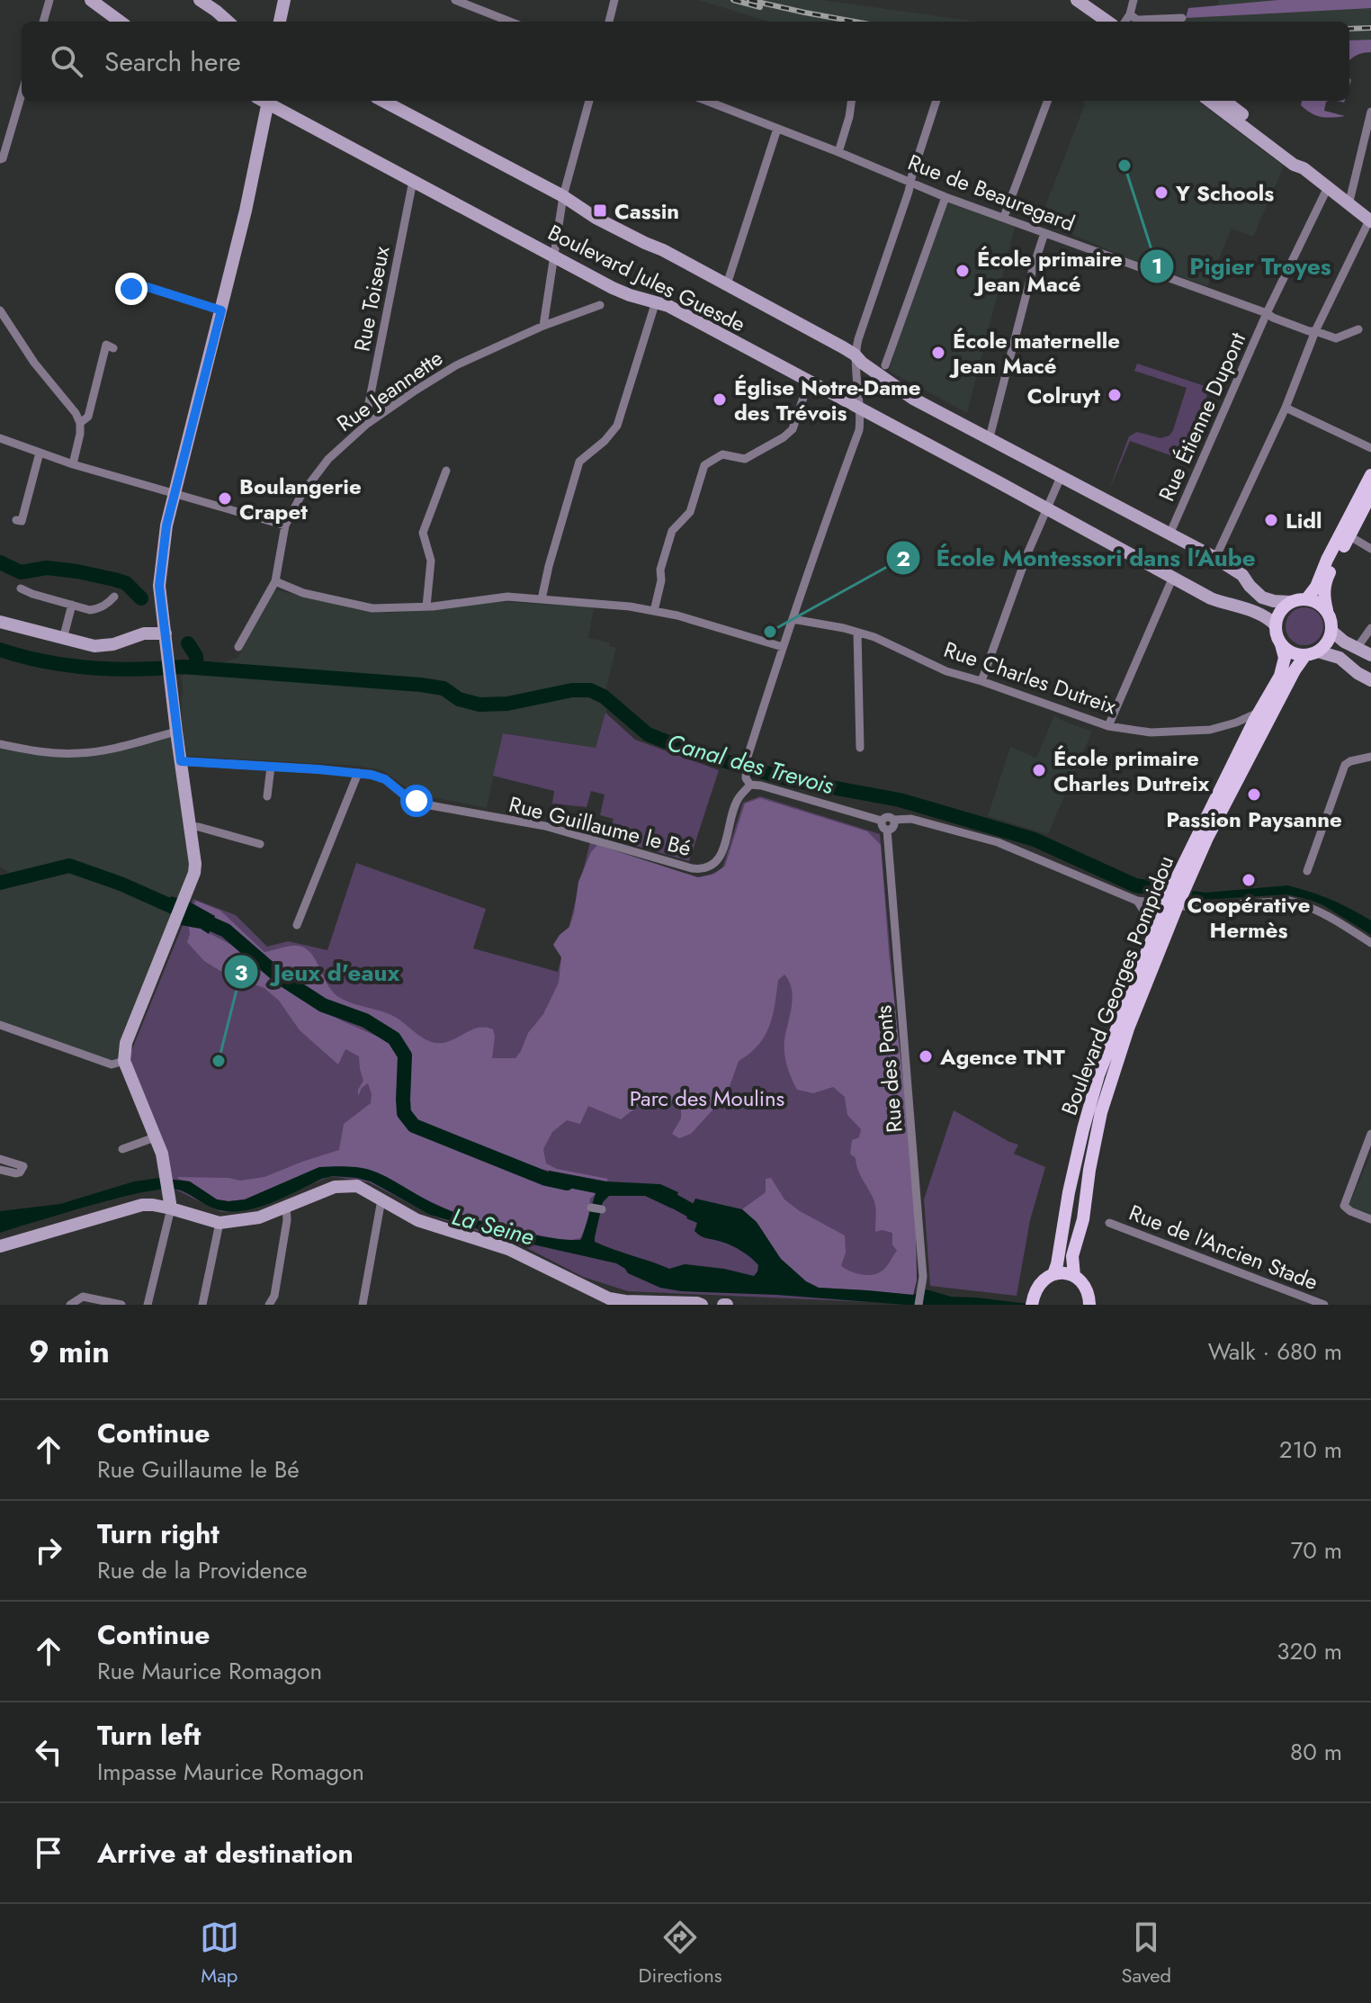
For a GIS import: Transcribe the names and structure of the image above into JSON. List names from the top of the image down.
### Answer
{
  "streets": {
    "main road": ["Boulevard Georges Pompidou"],
    "street": [
      "Rue de Beauregard",
      "Boulevard Jules Guesde",
      "Rue Toiseux",
      "Rue Jeannette",
      "Rue Étienne Dupont",
      "Rue Charles Dutreix",
      "Rue Guillaume le Bé",
      "Rue des Ponts",
      "Rue de l'Ancien Stade"
    ]
  },
  "crossings": [
    ["Rue de Beauregard", "Rue Étienne Dupont"],
    ["Boulevard Jules Guesde", "Rue Toiseux"],
    ["Boulevard Jules Guesde", "Rue Étienne Dupont"],
    ["Boulevard Jules Guesde", "Boulevard Georges Pompidou"],
    ["Rue Toiseux", "Rue Jeannette"],
    ["Rue Charles Dutreix", "Boulevard Georges Pompidou"]
  ],
  "water": ["Canal des Trevois", "La Seine"],
  "parks": ["Parc des Moulins"],
  "places": {
    "other": [
      "Pigier Troyes",
      "Y Schools",
      "École primaire Jean Macé",
      "École maternelle Jean Macé",
      "Colruyt",
      "Église Notre-Dame des Trévois",
      "Boulangerie Crapet",
      "Lidl",
      "École Montessori dans l'Aube",
      "École primaire Charles Dutreix",
      "Passion Paysanne",
      "Coopérative Hermès",
      "Agence TNT",
      "Jeux d'eaux"
    ],
    "transit": ["Cassin"]
  },
  "page": {
    "search": "Search here",
    "heading": ["9 min", "Walk · 680 m"],
    "list": [
      ["Continue", "Rue Guillaume le Bé", "210 m"],
      ["Turn right", "Rue de la Providence", "70 m"],
      ["Continue", "Rue Maurice Romagon", "320 m"],
      ["Turn left", "Impasse Maurice Romagon", "80 m"],
      "Arrive at destination"
    ],
    "nav": ["Map", "Directions", "Saved"]
  }
}
